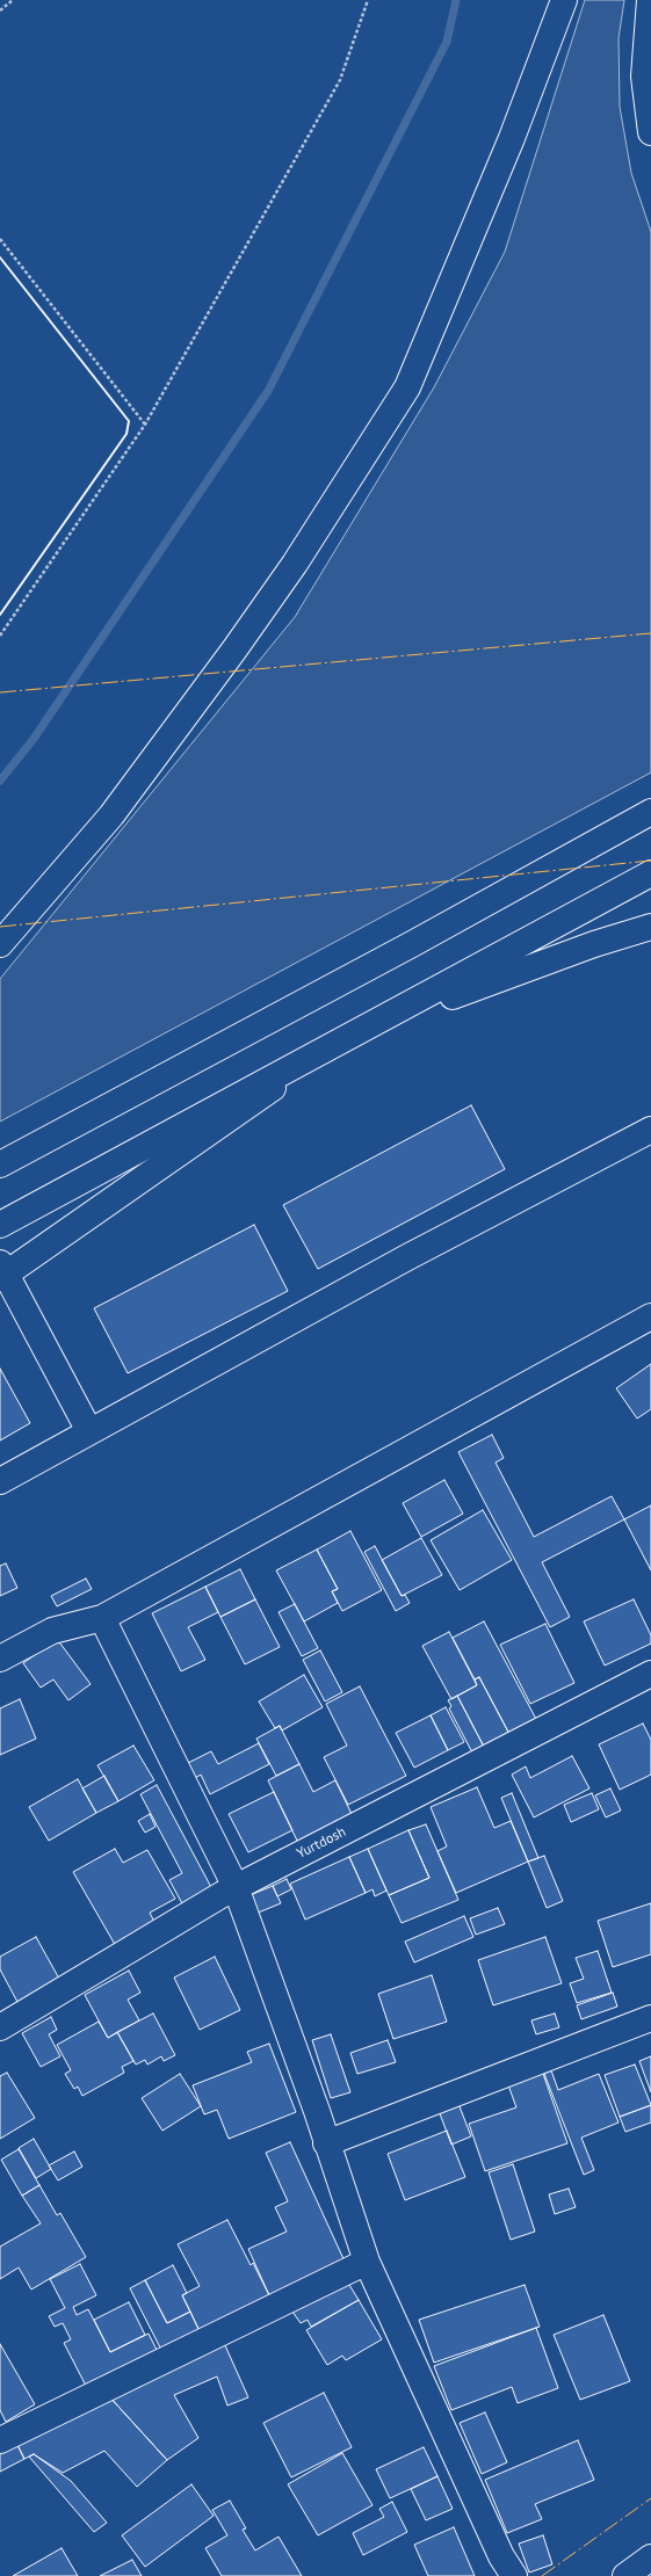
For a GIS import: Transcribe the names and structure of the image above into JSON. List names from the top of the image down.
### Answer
{
  "streets": {
    "main road": ["Yurtdosh"]
  }
}
